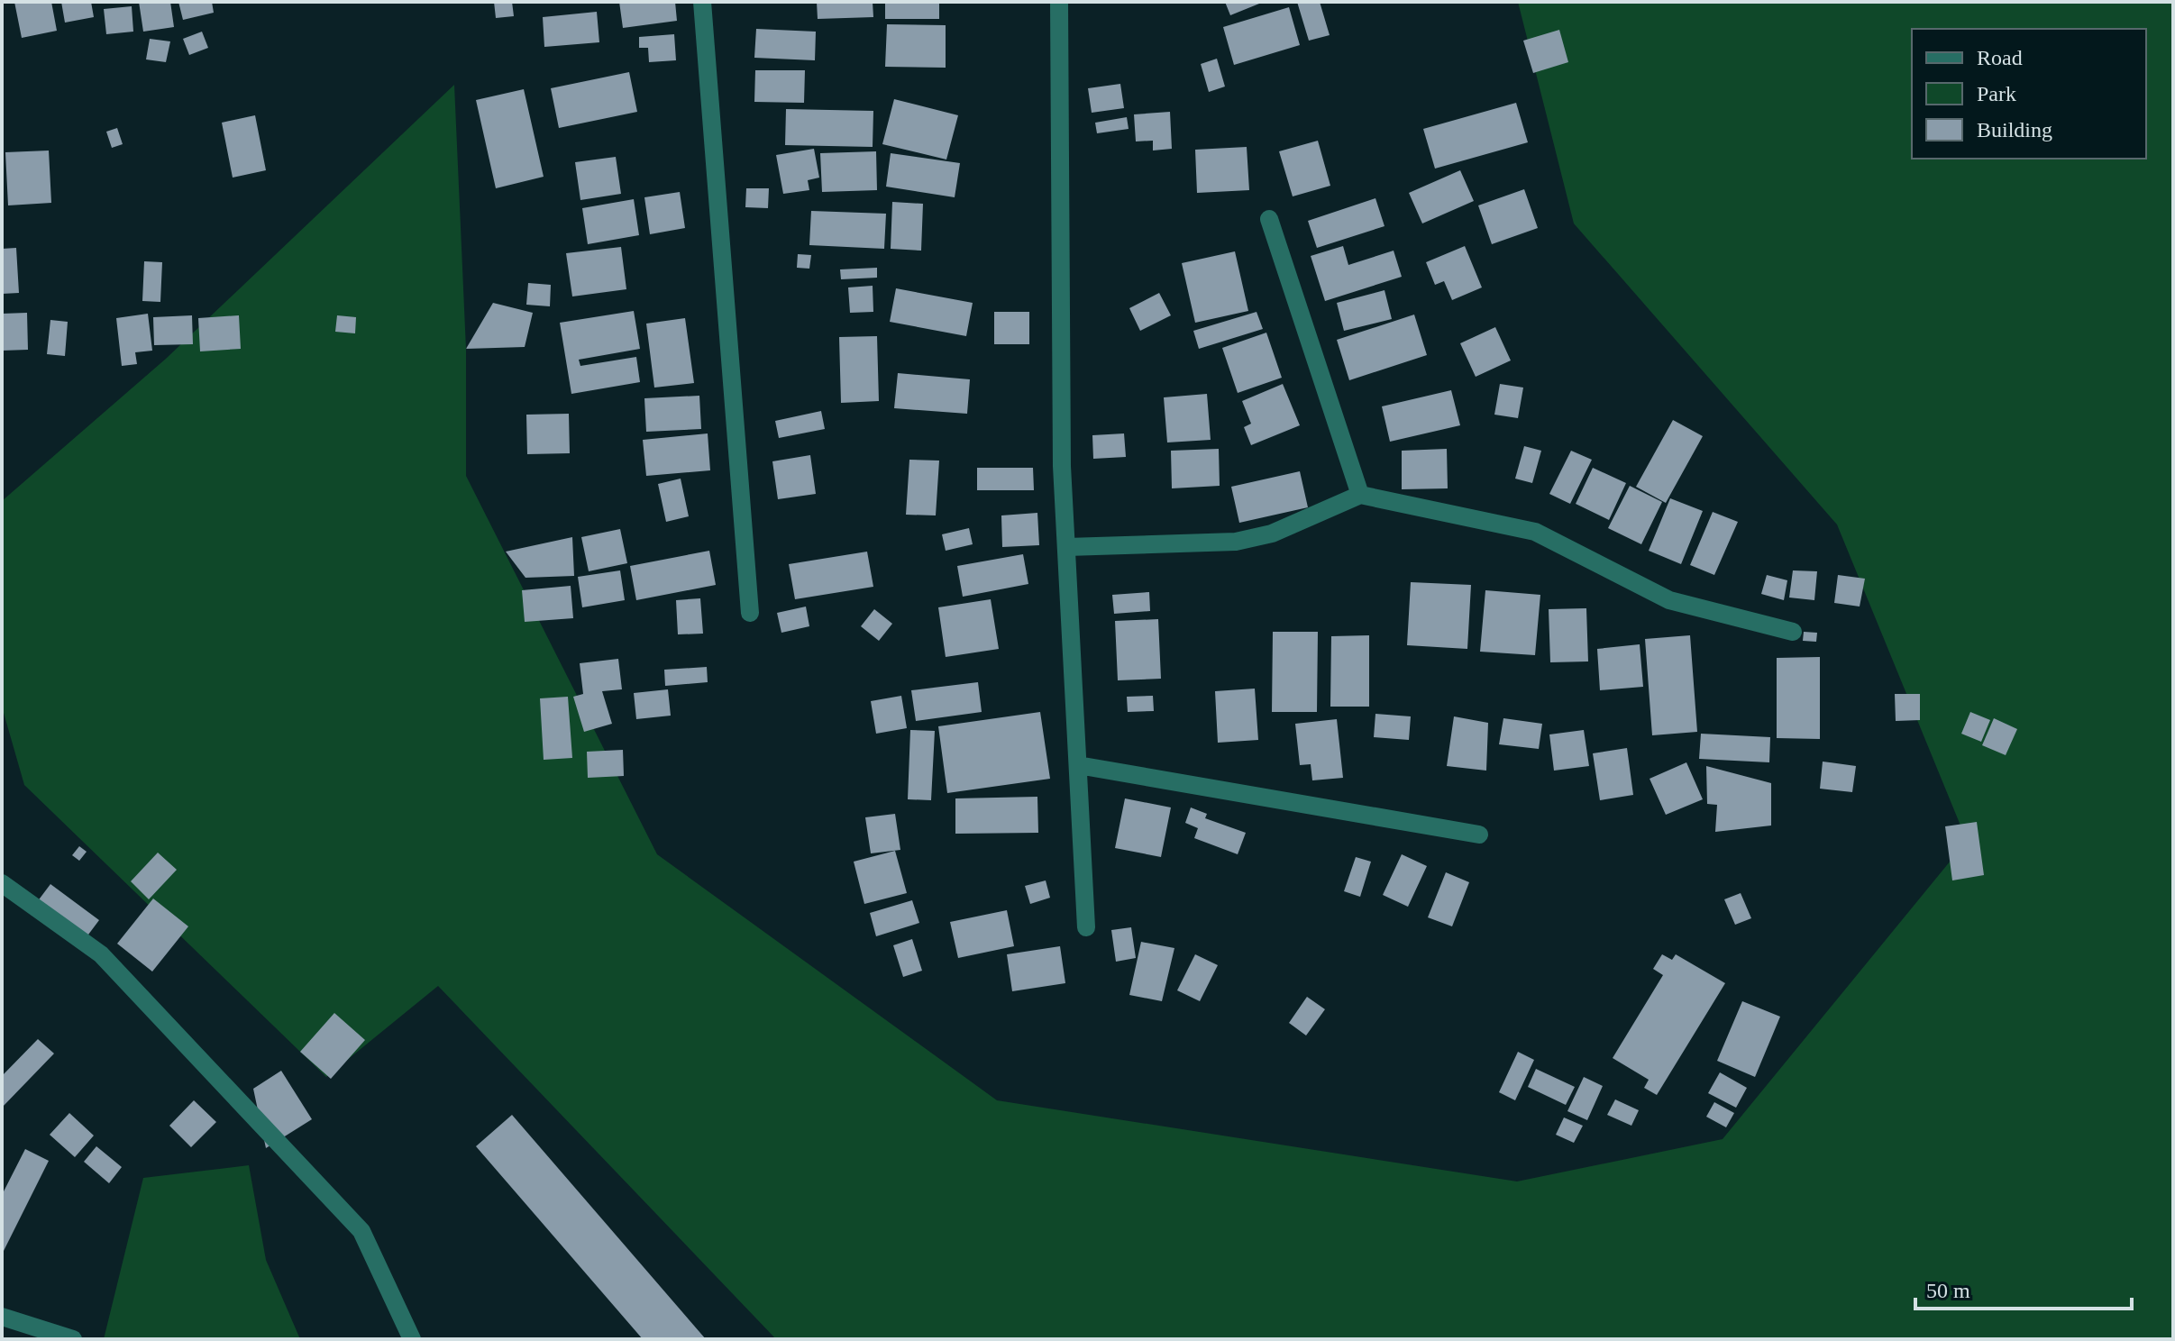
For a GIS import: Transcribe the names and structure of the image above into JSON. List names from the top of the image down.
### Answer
{
  "legend": ["Road", "Park", "Building"],
  "scale_bar": "50 m"
}
